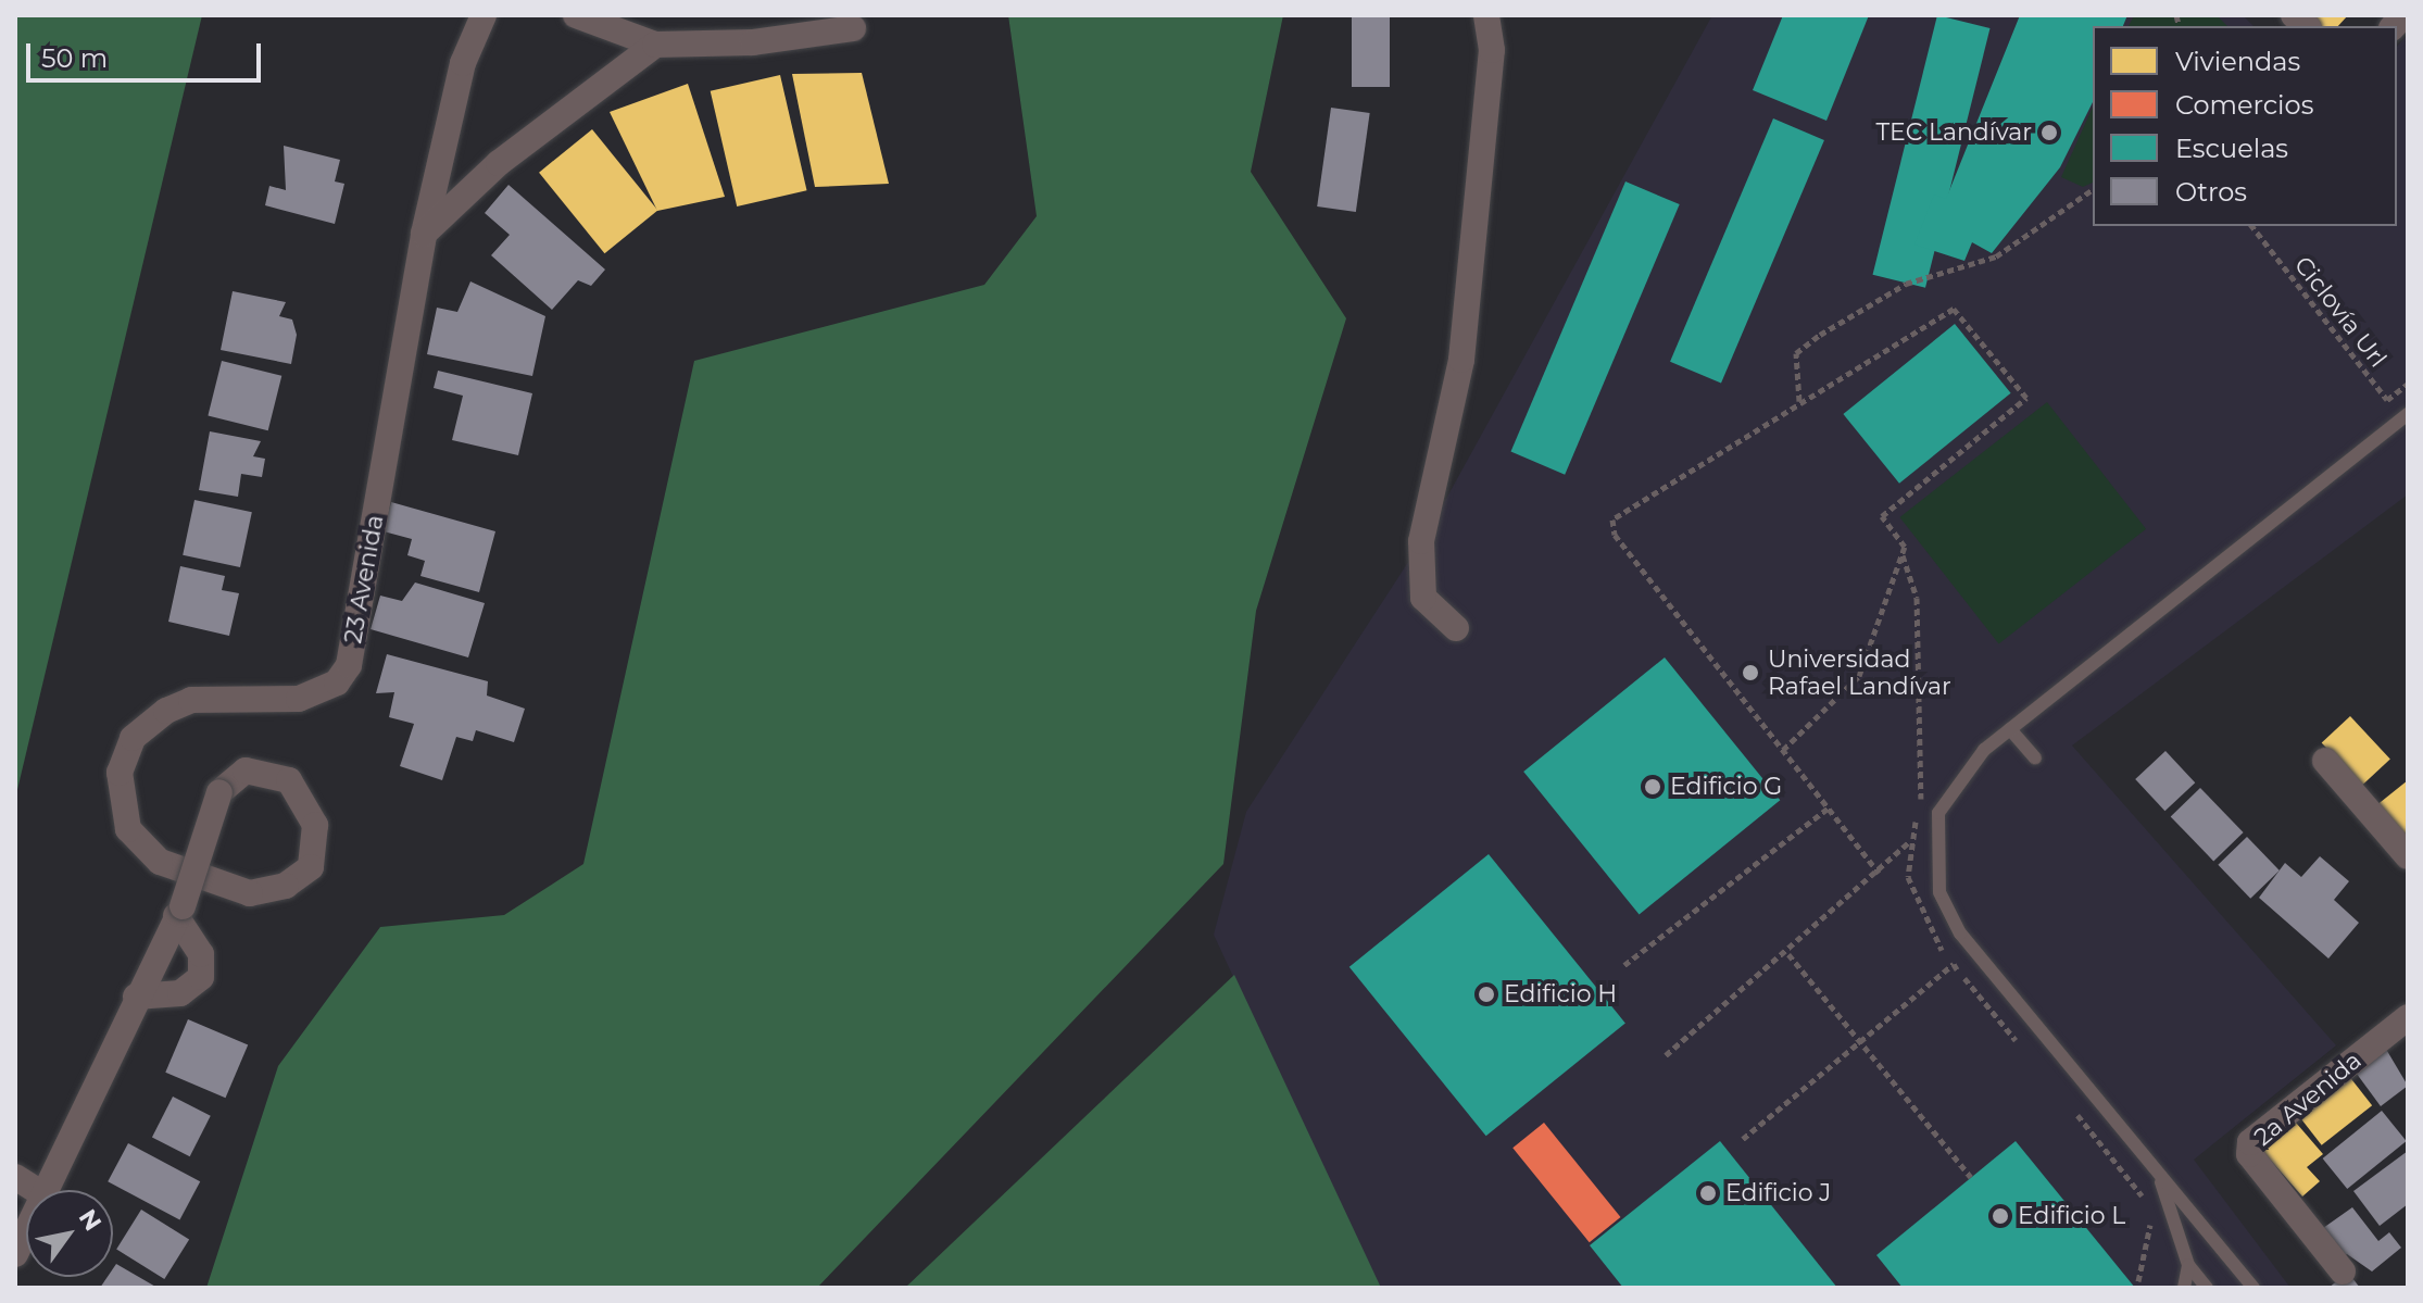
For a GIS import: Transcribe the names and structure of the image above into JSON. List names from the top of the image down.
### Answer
{
  "streets": {
    "street": ["23 Avenida", "2a Avenida"],
    "path": ["Ciclovía Url"]
  },
  "places": [
    "TEC Landívar",
    "Universidad Rafael Landívar",
    "Edificio G",
    "Edificio H",
    "Edificio J",
    "Edificio L"
  ],
  "legend": [
    "Viviendas",
    "Comercios",
    "Escuelas",
    "Otros"
  ],
  "scale_bar": "50 m",
  "north": "top right"
}
